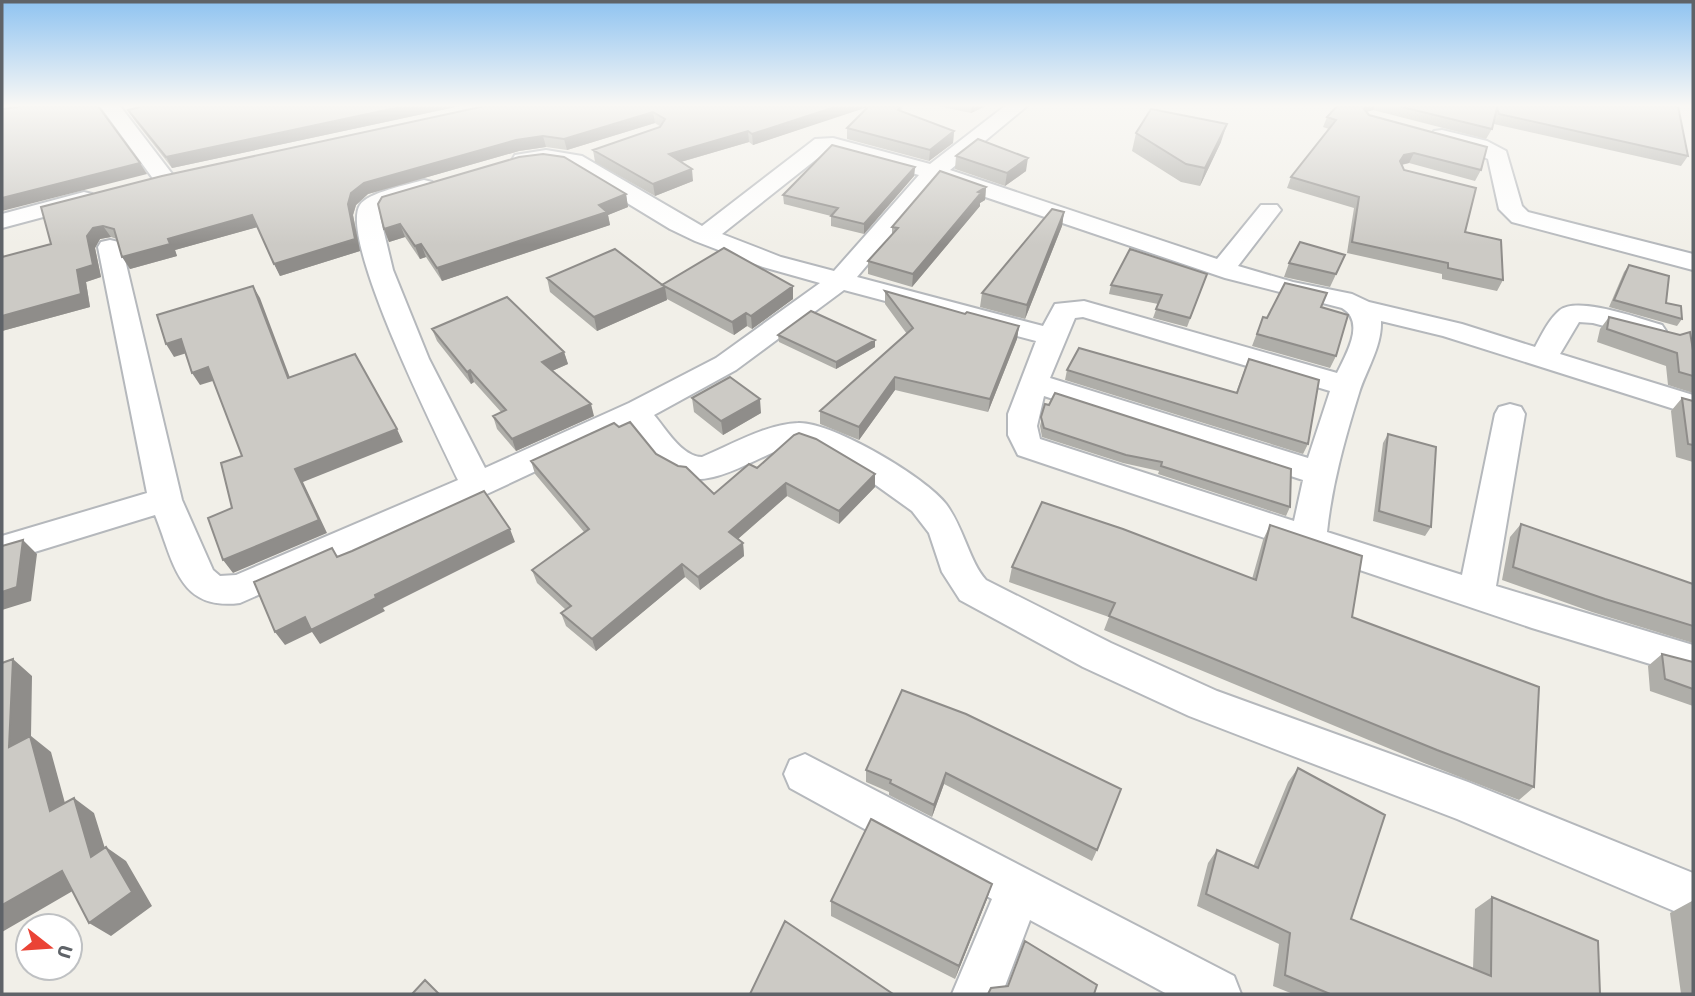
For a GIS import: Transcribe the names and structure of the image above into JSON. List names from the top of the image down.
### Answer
{
  "north": "right"
}
